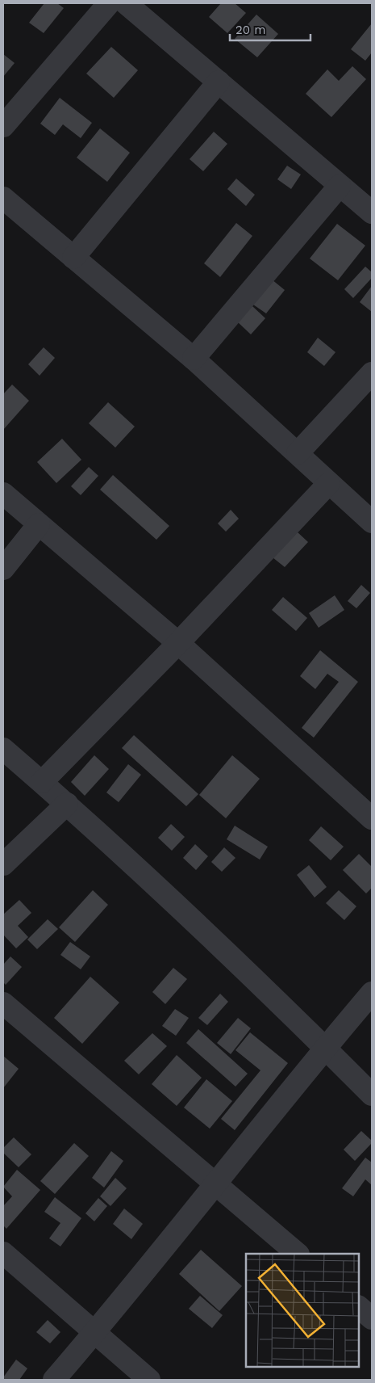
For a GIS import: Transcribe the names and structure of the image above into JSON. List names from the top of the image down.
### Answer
{
  "scale_bar": "20 m"
}
